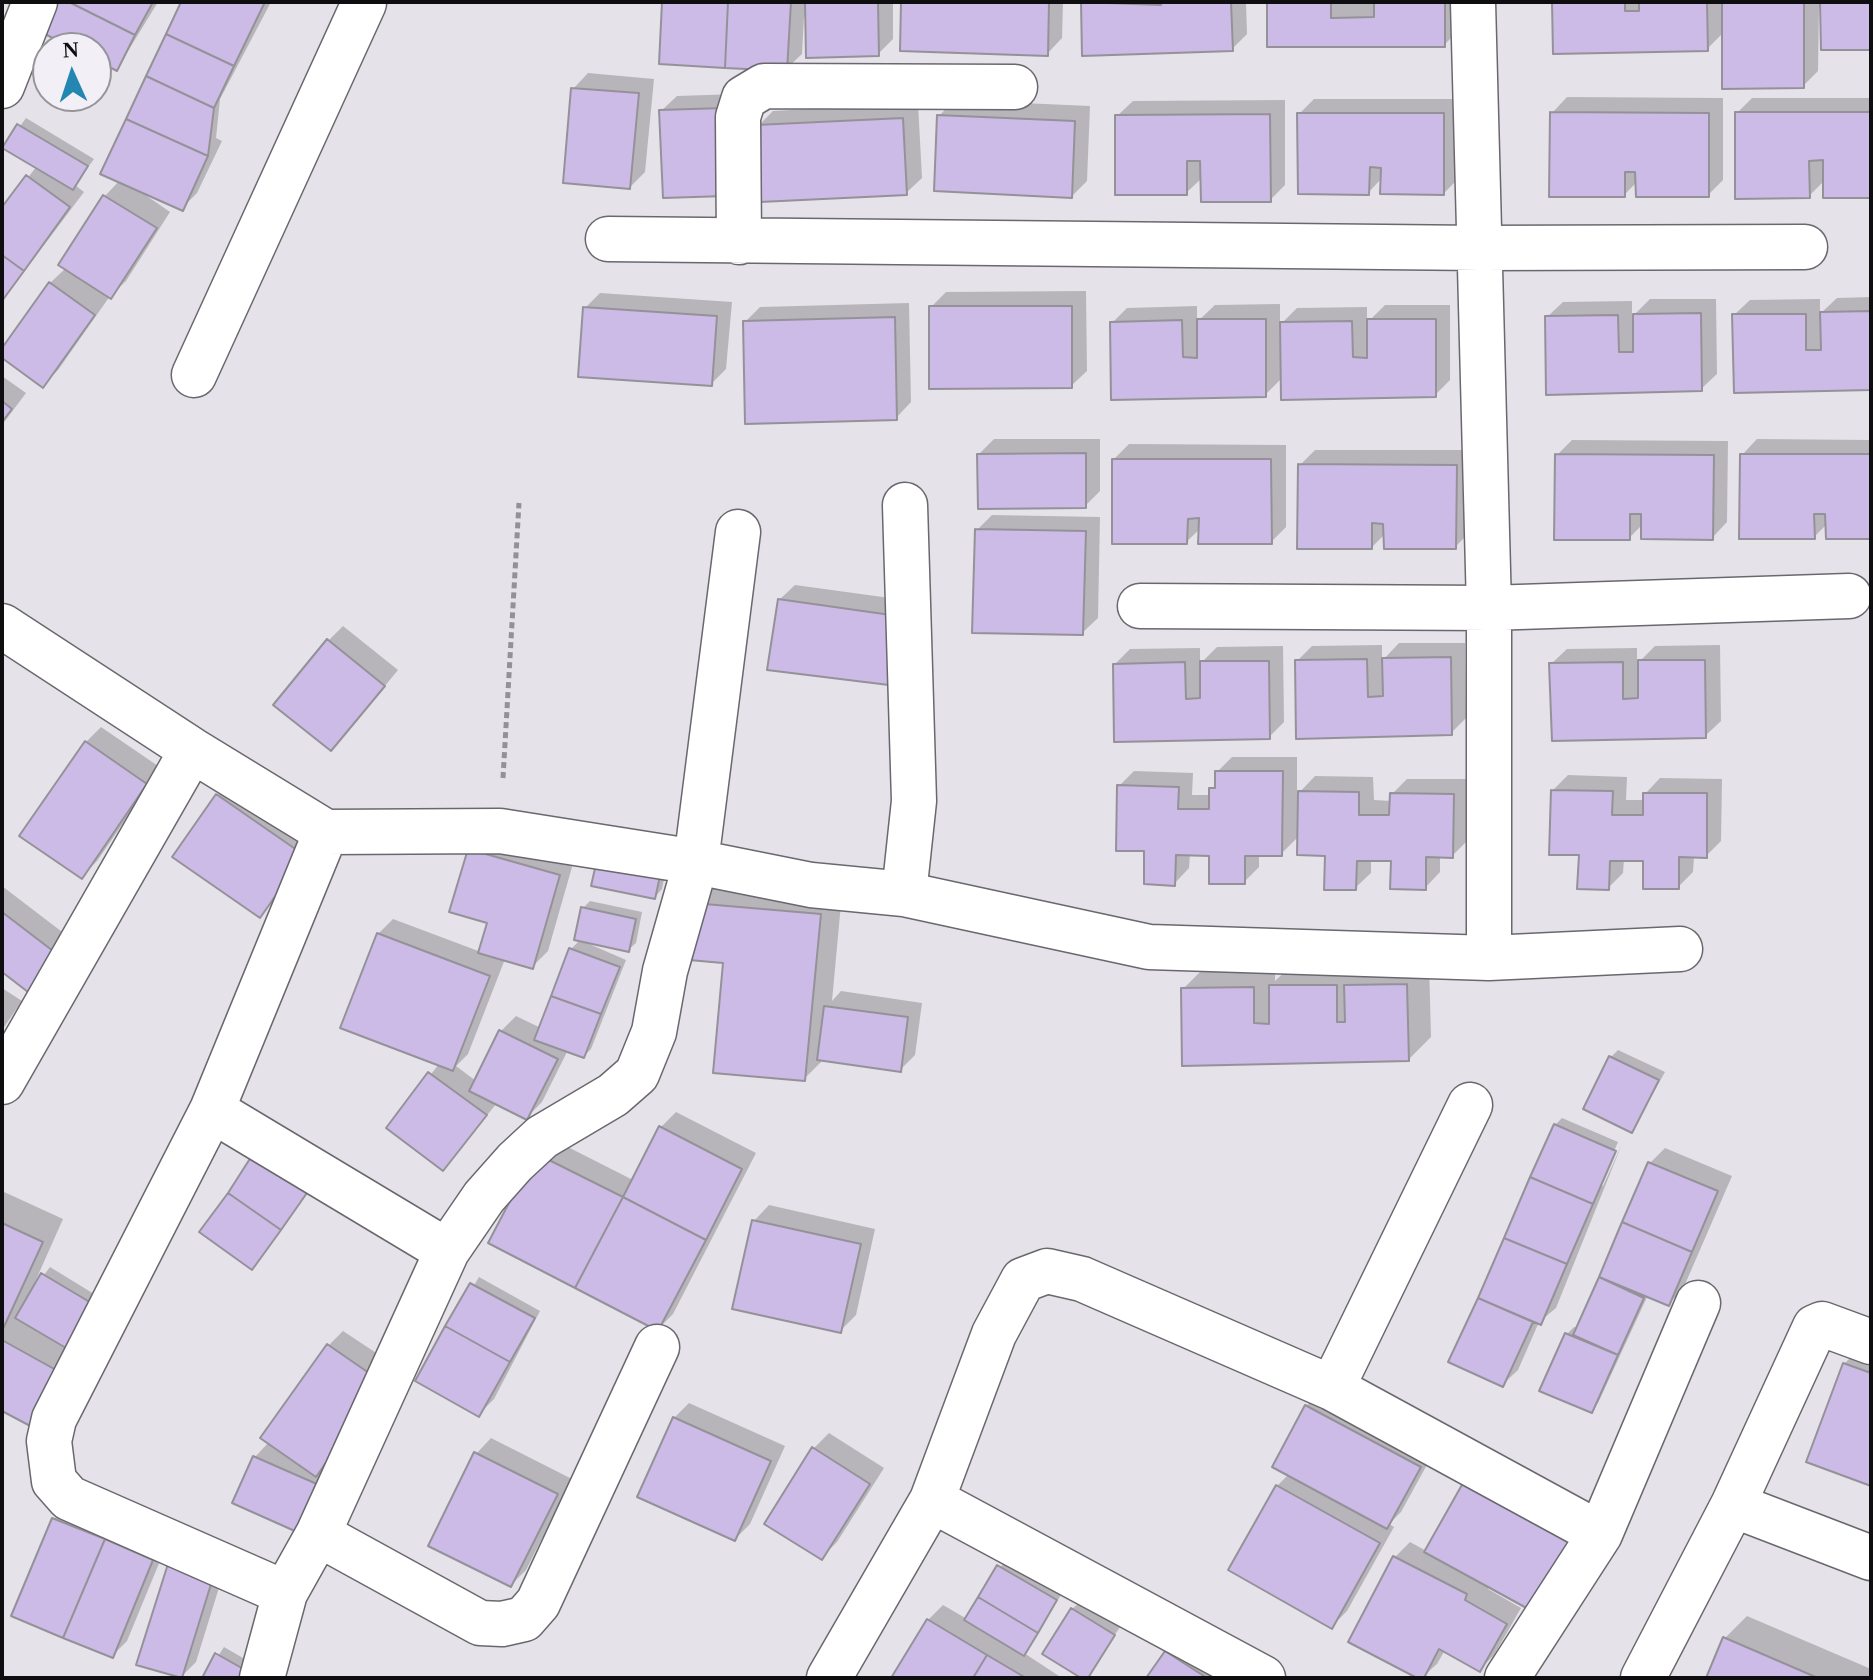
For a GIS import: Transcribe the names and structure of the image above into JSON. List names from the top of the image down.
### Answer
{
  "north": "top"
}
